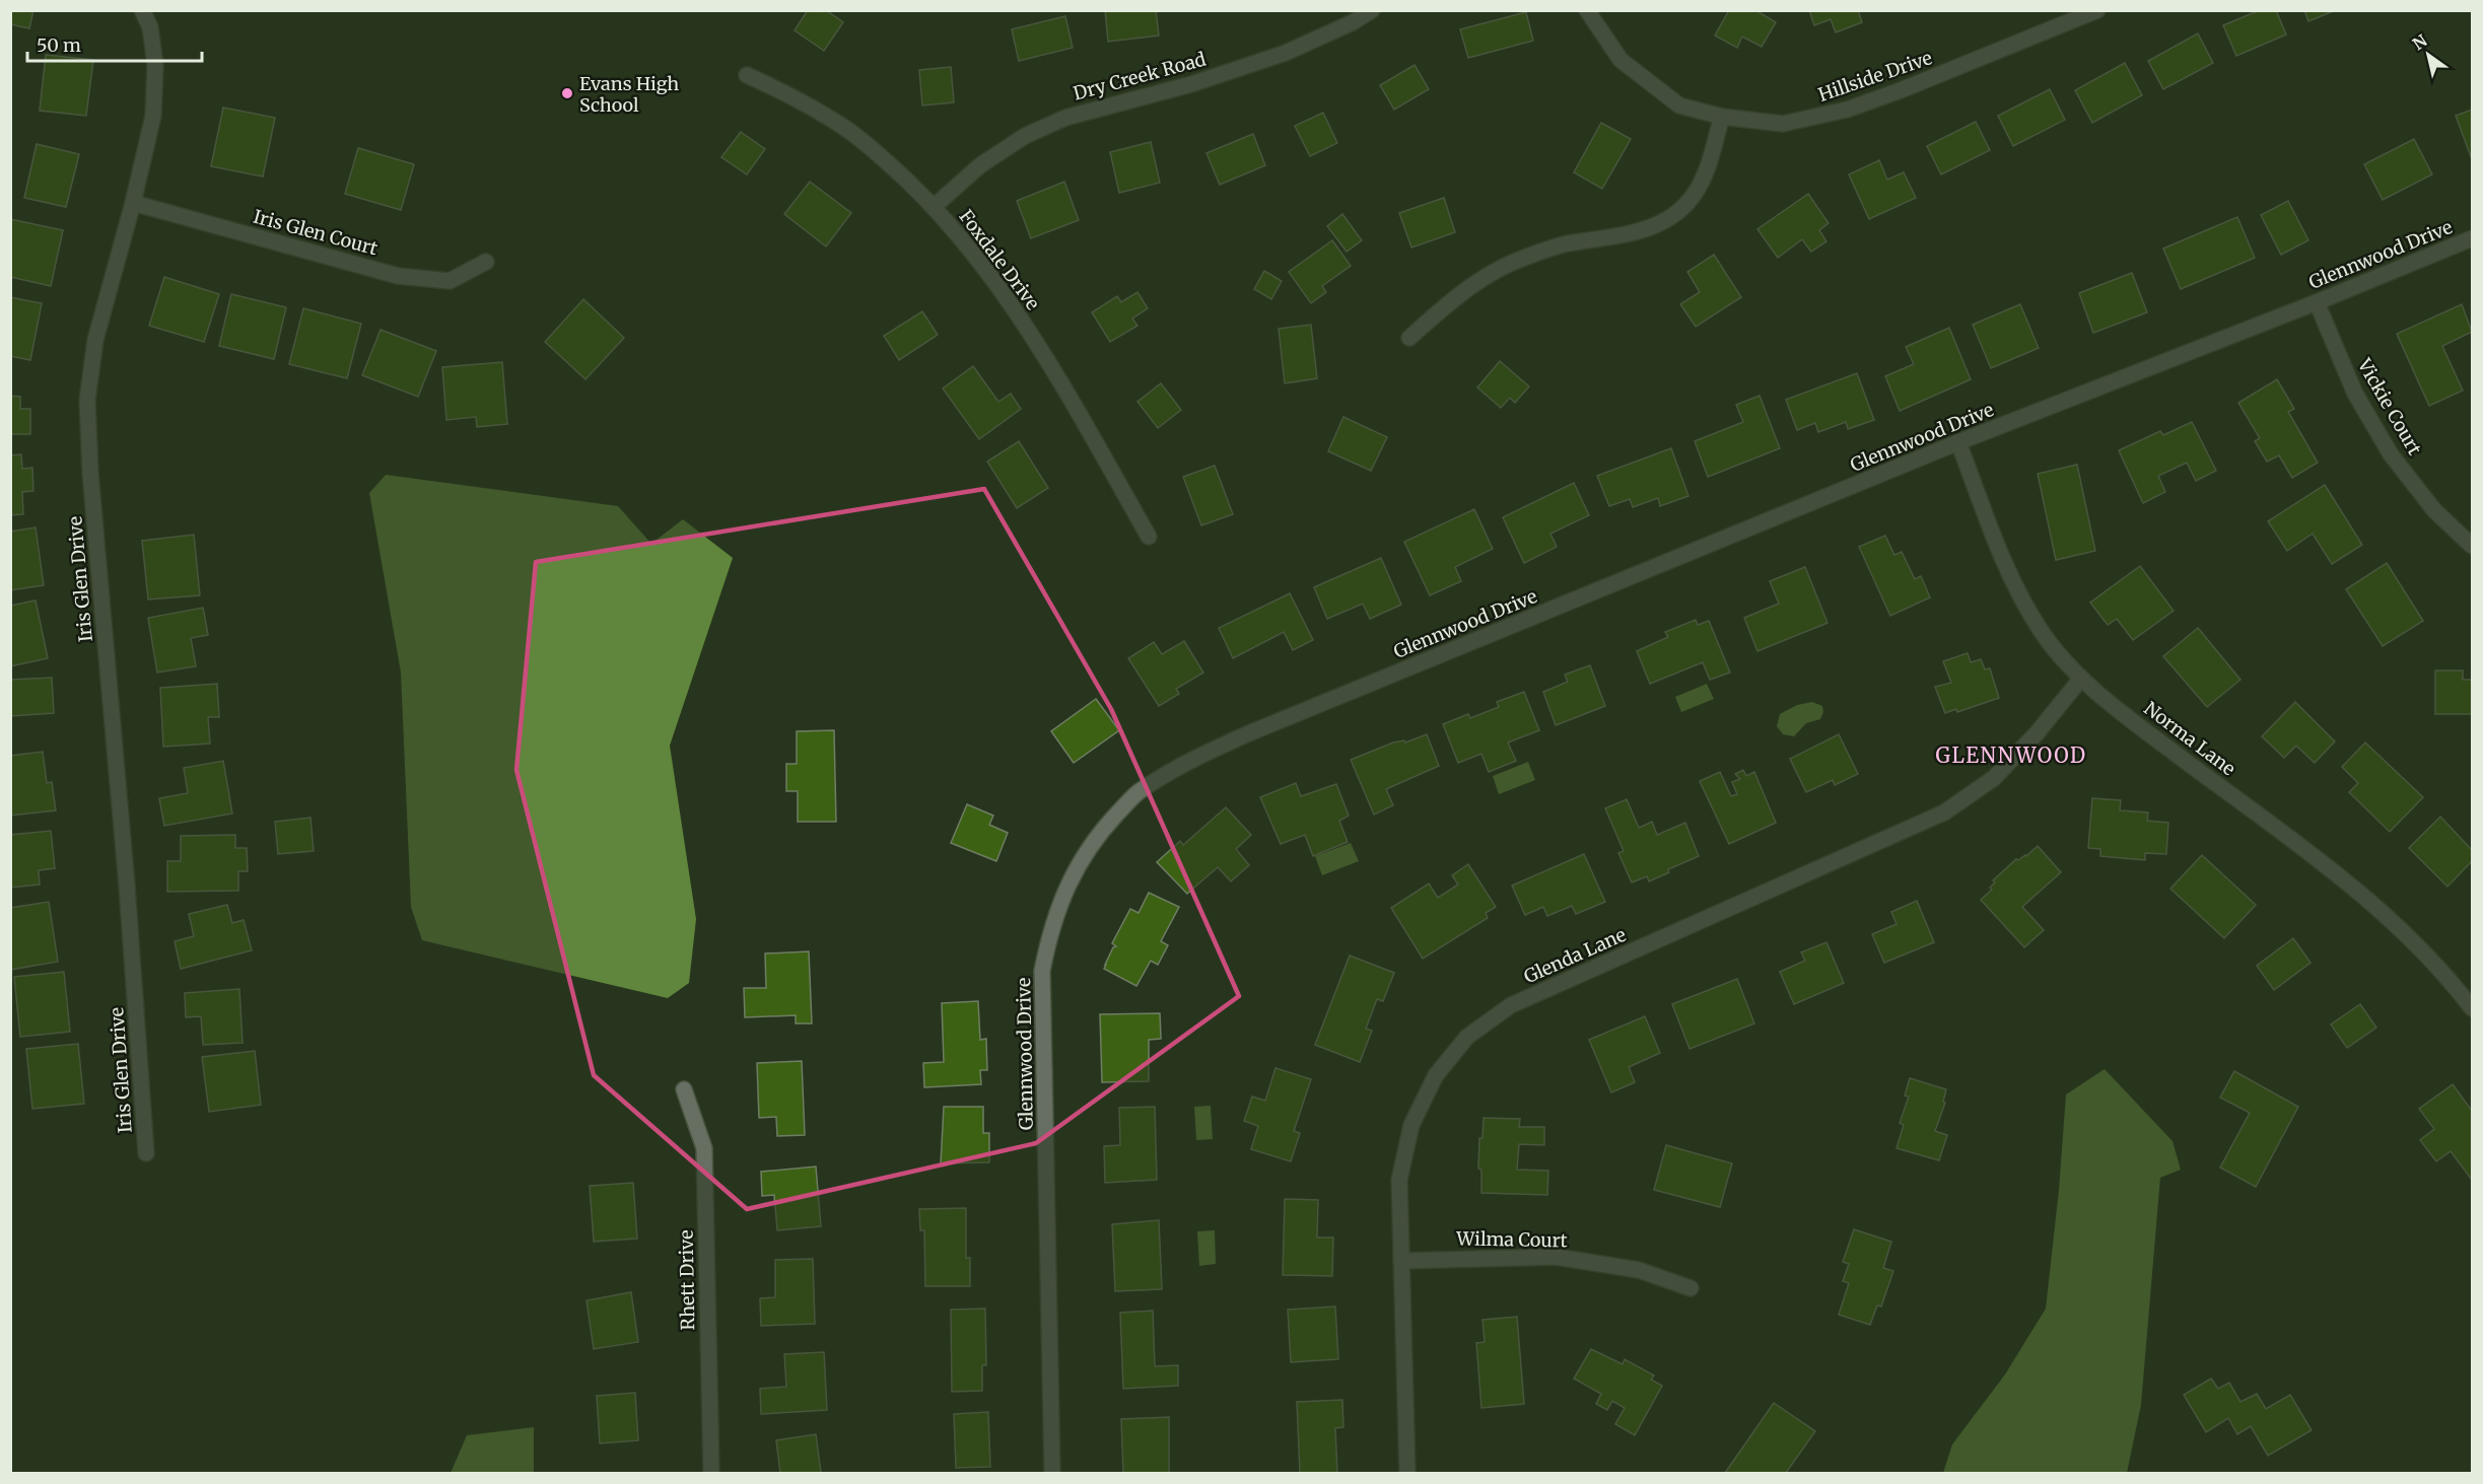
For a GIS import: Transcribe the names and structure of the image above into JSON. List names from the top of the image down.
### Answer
{
  "streets": {
    "street": [
      "Dry Creek Road",
      "Hillside Drive",
      "Iris Glen Court",
      "Glennwood Drive",
      "Foxdale Drive",
      "Vickie Court",
      "Iris Glen Drive",
      "Norma Lane",
      "Glenda Lane",
      "Wilma Court",
      "Rhett Drive"
    ]
  },
  "crossings": [
    ["Dry Creek Road", "Foxdale Drive"],
    ["Iris Glen Court", "Iris Glen Drive"],
    ["Glennwood Drive", "Vickie Court"],
    ["Glennwood Drive", "Norma Lane"],
    ["Norma Lane", "Glenda Lane"],
    ["Glenda Lane", "Wilma Court"]
  ],
  "districts": ["GLENNWOOD"],
  "places": ["Evans High School"],
  "scale_bar": "50 m",
  "north": "top left"
}
